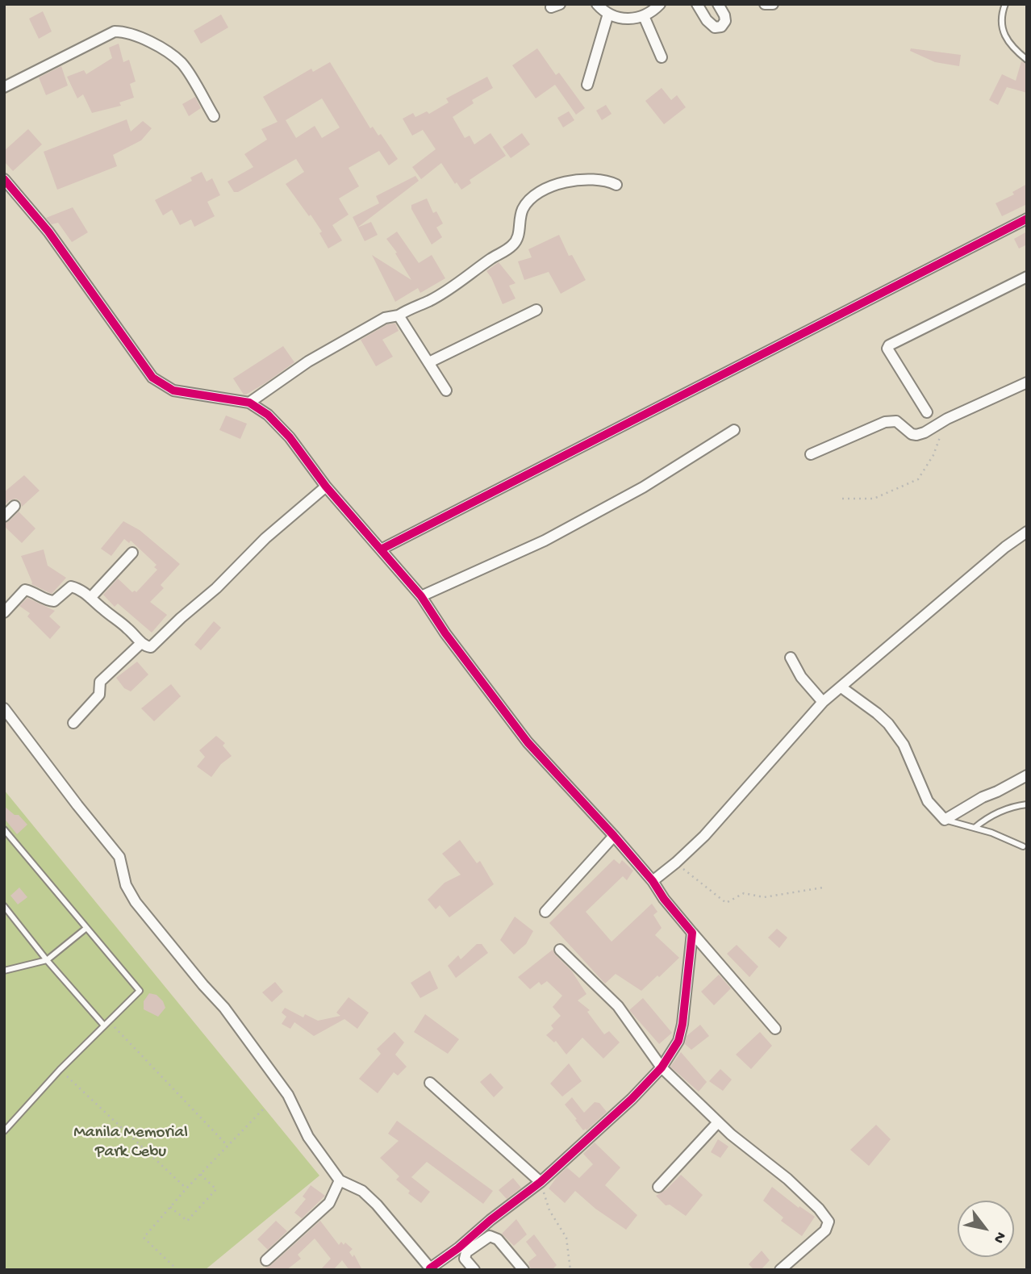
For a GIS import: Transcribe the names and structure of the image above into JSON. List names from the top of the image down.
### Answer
{
  "parks": ["Manila Memorial Park Cebu"],
  "north": "bottom right"
}
